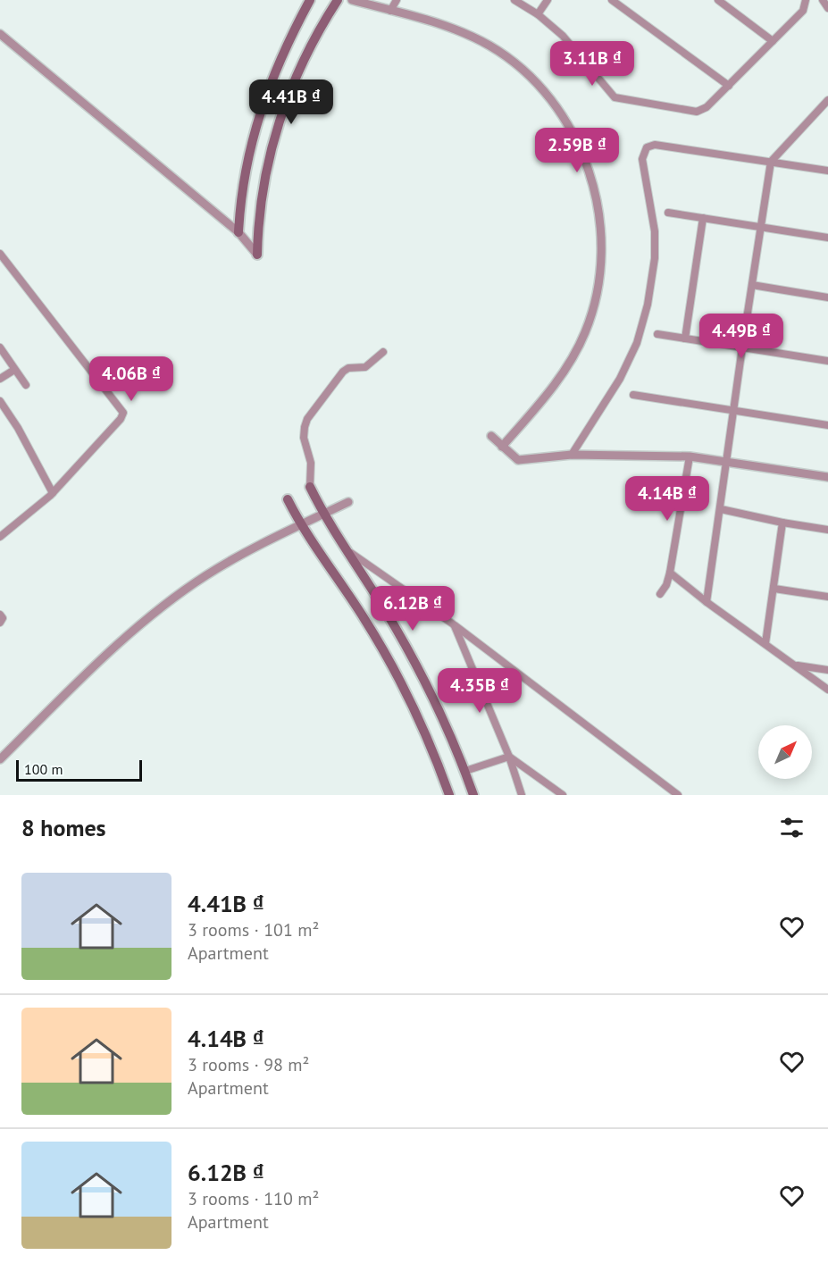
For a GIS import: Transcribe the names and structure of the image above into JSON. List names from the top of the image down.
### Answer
{
  "scale_bar": "100 m",
  "north": "top right",
  "page": {
    "price": [
      "3.11B ₫",
      "4.41B ₫",
      "2.59B ₫",
      "4.49B ₫",
      "4.06B ₫",
      "4.14B ₫",
      "6.12B ₫",
      "4.35B ₫"
    ],
    "scale": "100 m",
    "heading": "8 homes",
    "list": [
      {
        "name": "4.41B ₫",
        "note": "3 rooms · 101 m² · Apartment"
      },
      {
        "name": "4.14B ₫",
        "note": "3 rooms · 98 m² · Apartment"
      },
      {
        "name": "6.12B ₫",
        "note": "3 rooms · 110 m² · Apartment"
      }
    ]
  }
}
